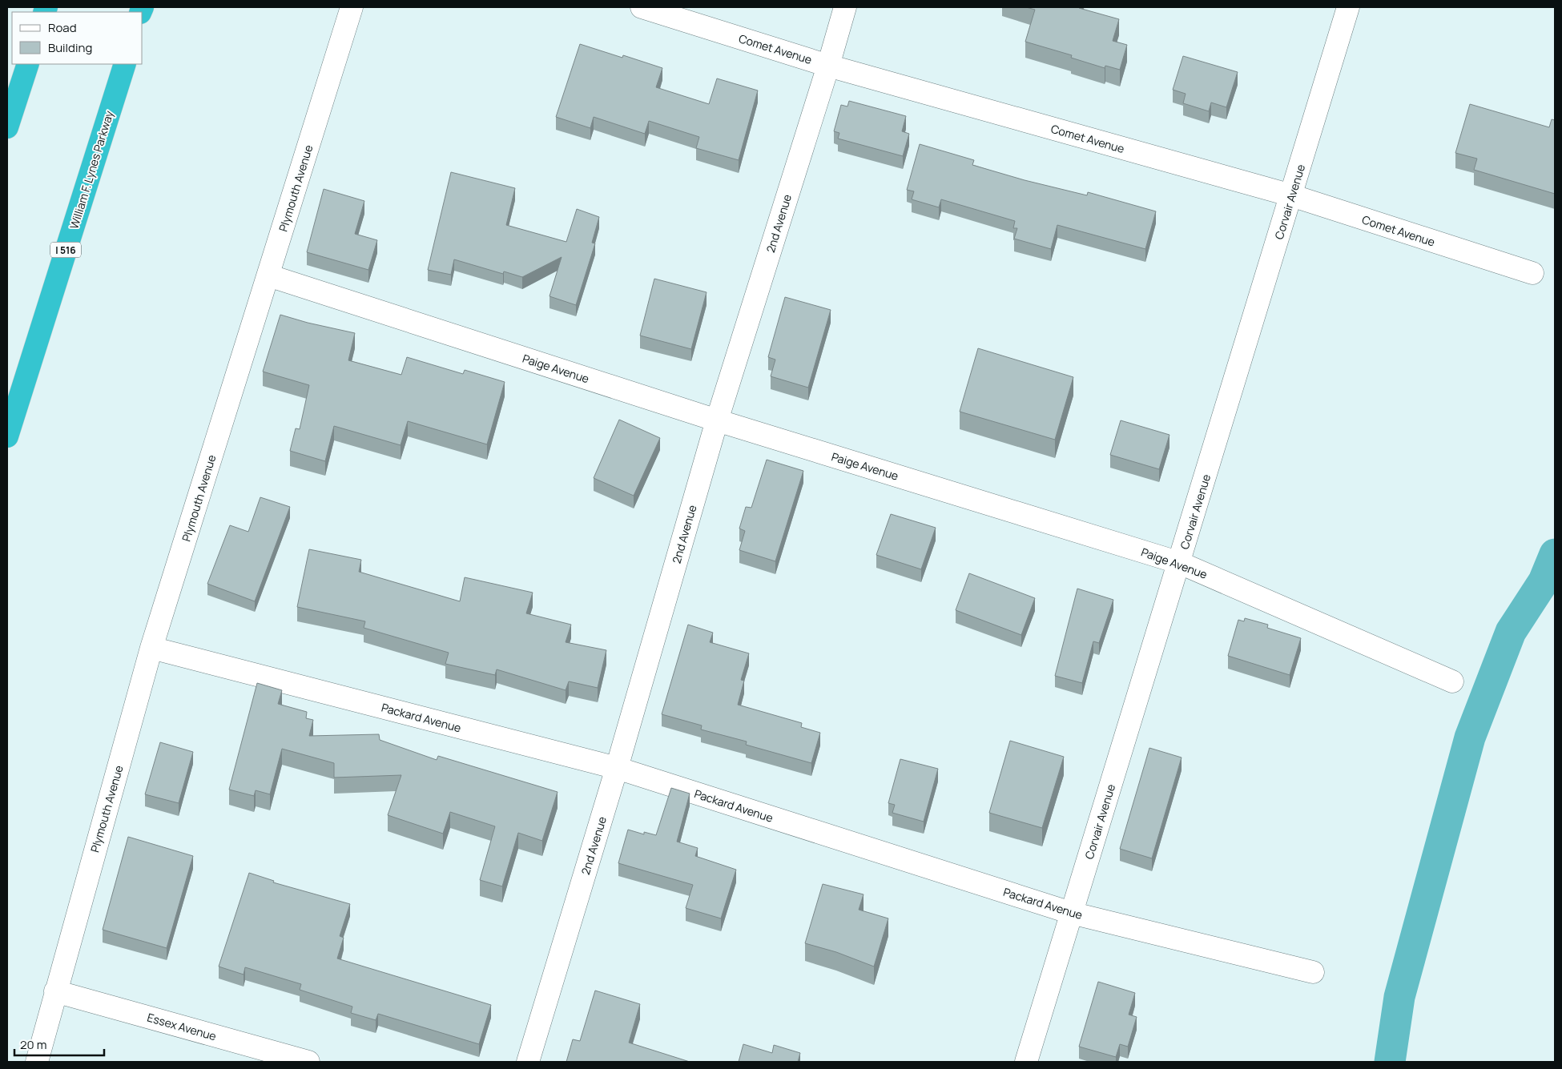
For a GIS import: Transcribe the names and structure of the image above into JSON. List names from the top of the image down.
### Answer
{
  "streets": {
    "highway": ["William F. Lynes Parkway", "I 516"],
    "street": [
      "Comet Avenue",
      "Plymouth Avenue",
      "Corvair Avenue",
      "2nd Avenue",
      "Paige Avenue",
      "Packard Avenue",
      "Essex Avenue"
    ]
  },
  "crossings": [
    ["Comet Avenue", "Corvair Avenue"],
    ["Comet Avenue", "2nd Avenue"],
    ["Plymouth Avenue", "Paige Avenue"],
    ["Plymouth Avenue", "Packard Avenue"],
    ["Plymouth Avenue", "Essex Avenue"],
    ["Corvair Avenue", "Paige Avenue"],
    ["Corvair Avenue", "Packard Avenue"],
    ["2nd Avenue", "Paige Avenue"],
    ["2nd Avenue", "Packard Avenue"]
  ],
  "legend": ["Road", "Building"],
  "scale_bar": "20 m"
}
